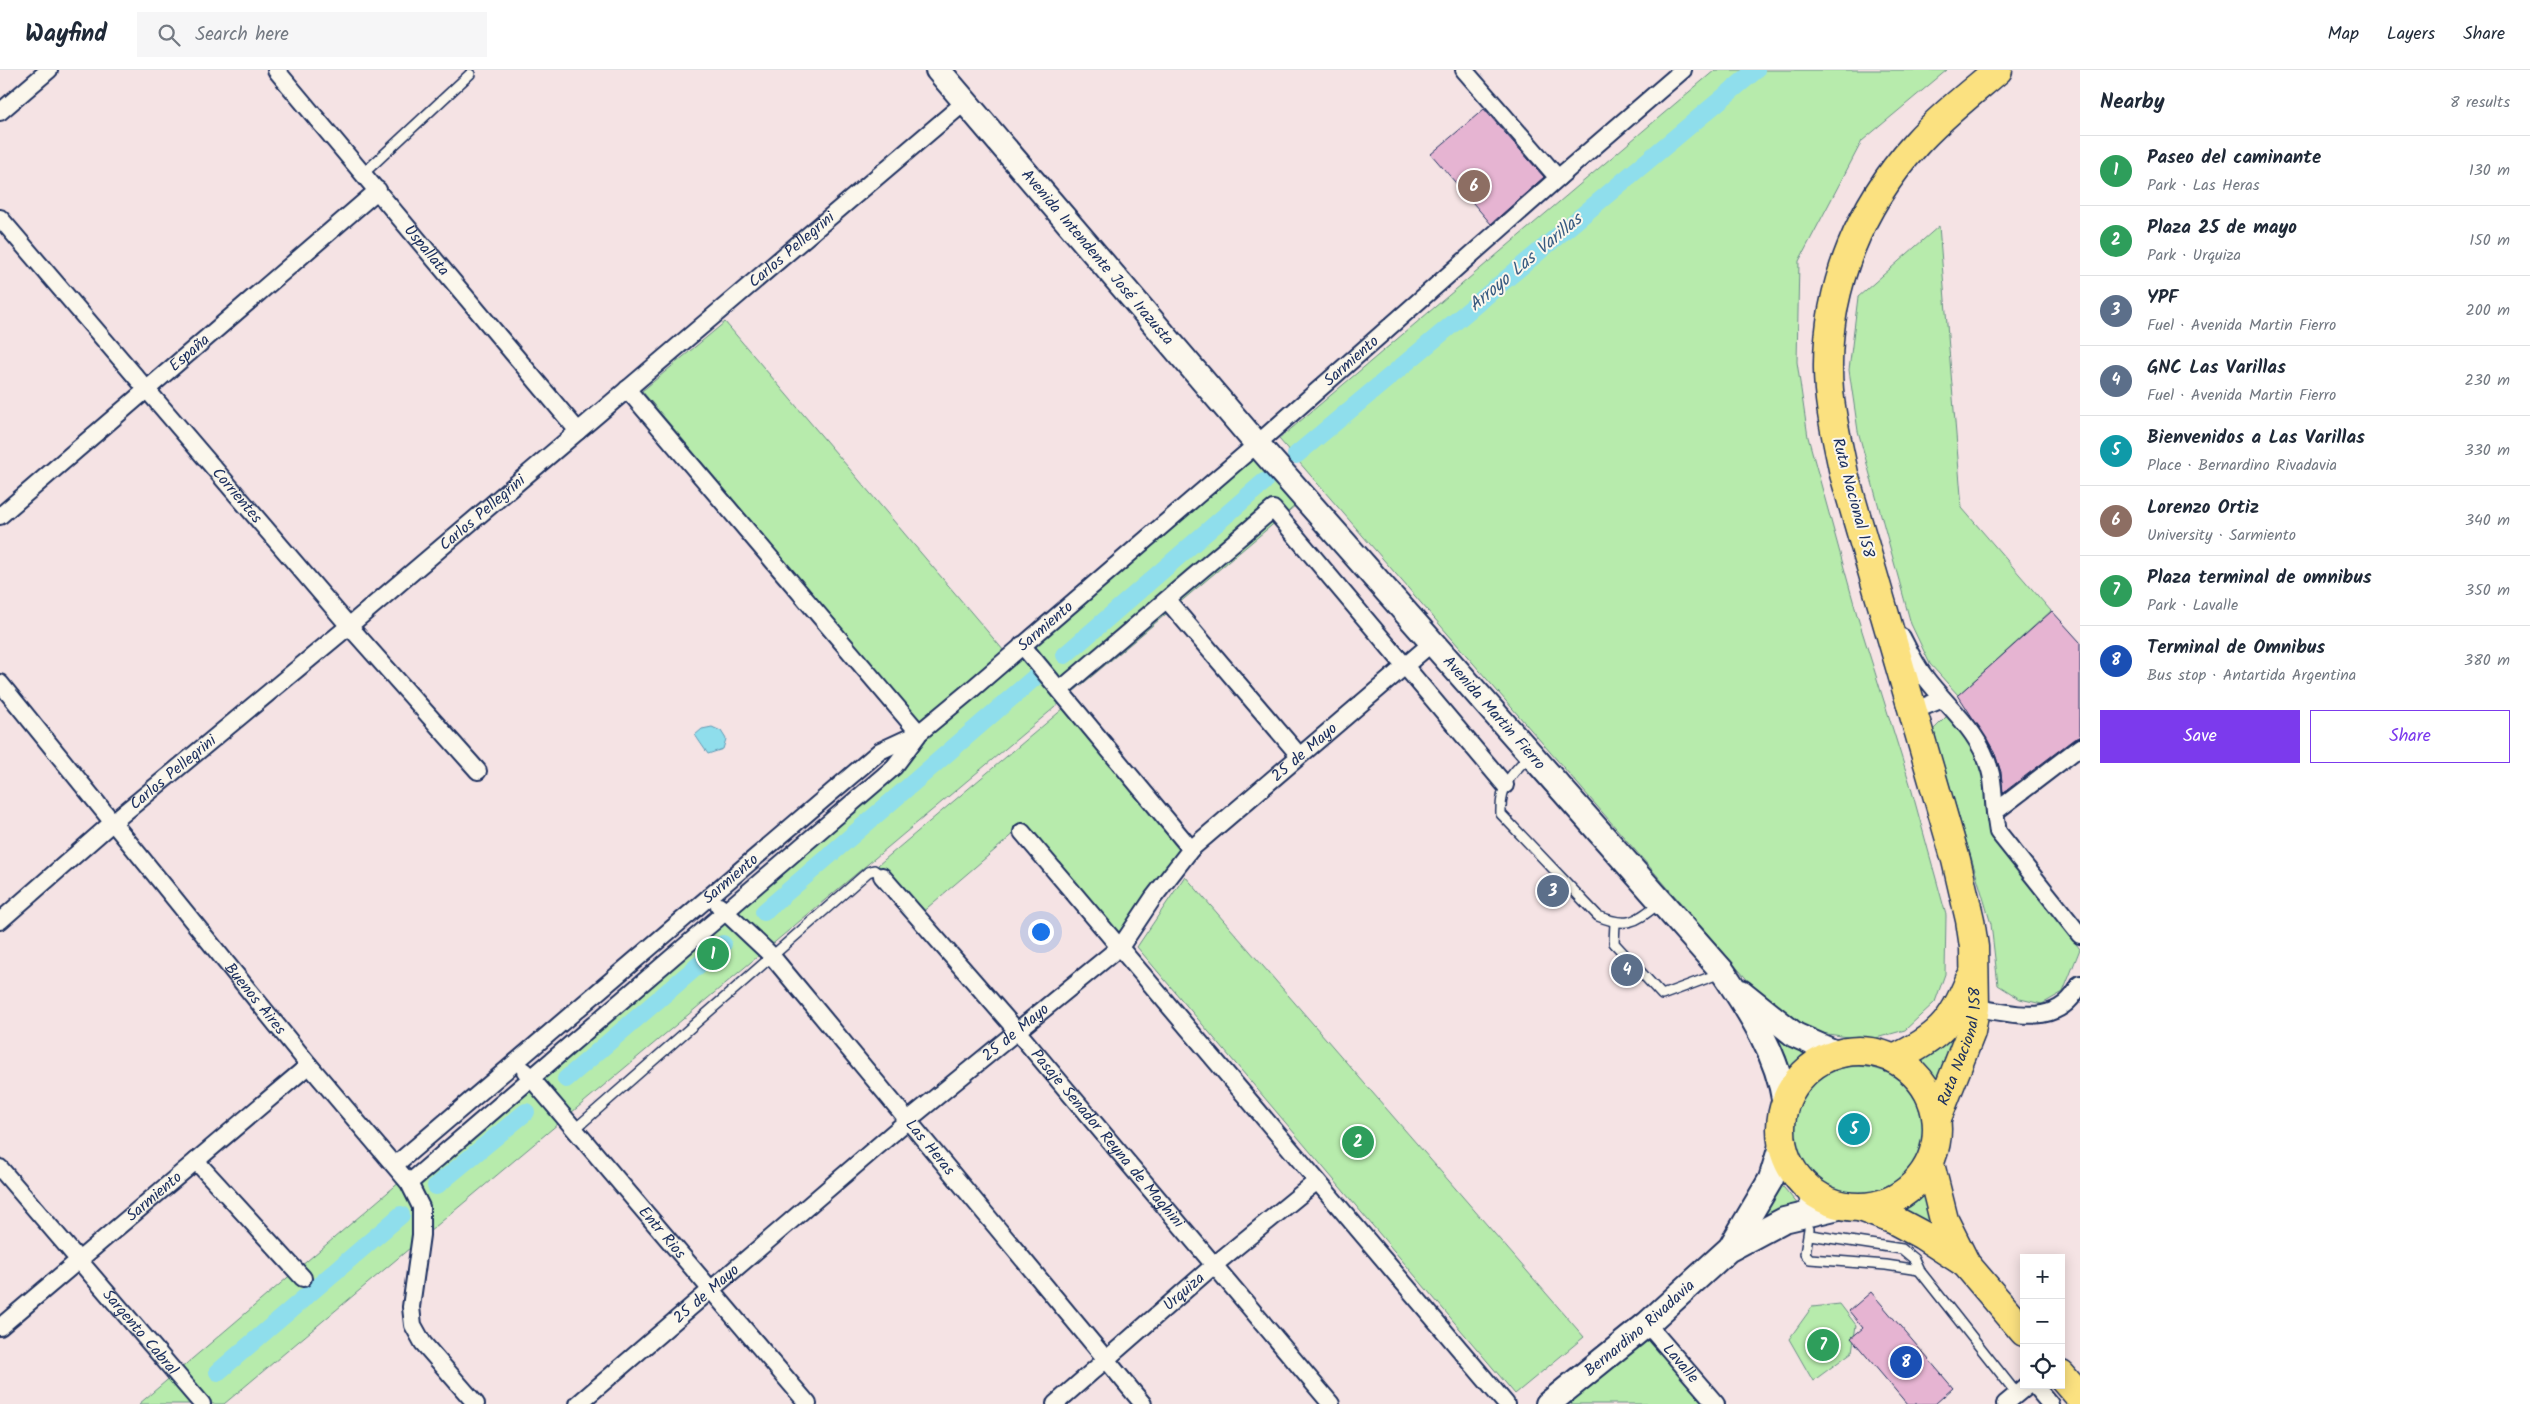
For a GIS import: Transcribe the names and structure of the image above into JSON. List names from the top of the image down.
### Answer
{
  "streets": {
    "highway": ["Ruta Nacional 158"],
    "main road": ["Avenida Intendente José Irazusta", "Avenida Martin Fierro", "Bernardino Rivadavia"],
    "street": [
      "Uspallata",
      "Carlos Pellegrini",
      "España",
      "Sarmiento",
      "Corrientes",
      "25 de Mayo",
      "Buenos Aires",
      "Pasaje Senador Reyna de Maghini",
      "Las Heras",
      "Entr Rios",
      "Urquiza",
      "Sargento Cabral",
      "Lavalle"
    ]
  },
  "crossings": [
    ["Uspallata", "Carlos Pellegrini"],
    ["Uspallata", "España"],
    ["Carlos Pellegrini", "Avenida Intendente José Irazusta"],
    ["Carlos Pellegrini", "Corrientes"],
    ["Carlos Pellegrini", "Buenos Aires"],
    ["Avenida Intendente José Irazusta", "Sarmiento"],
    ["Avenida Intendente José Irazusta", "Avenida Martin Fierro"],
    ["España", "Corrientes"],
    ["Sarmiento", "Avenida Martin Fierro"],
    ["Sarmiento", "Buenos Aires"],
    ["Sarmiento", "Las Heras"],
    ["Sarmiento", "Entr Rios"],
    ["Sarmiento", "Sargento Cabral"],
    ["Ruta Nacional 158", "Avenida Martin Fierro"],
    ["Ruta Nacional 158", "Bernardino Rivadavia"],
    ["Avenida Martin Fierro", "25 de Mayo"],
    ["Avenida Martin Fierro", "Bernardino Rivadavia"],
    ["25 de Mayo", "Pasaje Senador Reyna de Maghini"],
    ["25 de Mayo", "Las Heras"],
    ["25 de Mayo", "Entr Rios"],
    ["Pasaje Senador Reyna de Maghini", "Urquiza"],
    ["Las Heras", "Urquiza"],
    ["Bernardino Rivadavia", "Lavalle"]
  ],
  "water": ["Arroyo Las Varillas"],
  "page": {
    "header": "Wayfind",
    "search": "Search here",
    "nav": ["Map", "Layers", "Share"],
    "heading": ["Nearby", "8 results"],
    "list": [
      {
        "mark": "1",
        "name": "Paseo del caminante",
        "note": "Park · Las Heras",
        "value": "130 m"
      },
      {
        "mark": "2",
        "name": "Plaza 25 de mayo",
        "note": "Park · Urquiza",
        "value": "150 m"
      },
      {
        "mark": "3",
        "name": "YPF",
        "note": "Fuel · Avenida Martin Fierro",
        "value": "200 m"
      },
      {
        "mark": "4",
        "name": "GNC Las Varillas",
        "note": "Fuel · Avenida Martin Fierro",
        "value": "230 m"
      },
      {
        "mark": "5",
        "name": "Bienvenidos a Las Varillas",
        "note": "Place · Bernardino Rivadavia",
        "value": "330 m"
      },
      {
        "mark": "6",
        "name": "Lorenzo Ortiz",
        "note": "University · Sarmiento",
        "value": "340 m"
      },
      {
        "mark": "7",
        "name": "Plaza terminal de omnibus",
        "note": "Park · Lavalle",
        "value": "350 m"
      },
      {
        "mark": "8",
        "name": "Terminal de Omnibus",
        "note": "Bus stop · Antartida Argentina",
        "value": "380 m"
      }
    ],
    "pins": [
      "6",
      "3",
      "1",
      "4",
      "5",
      "2",
      "7",
      "8"
    ],
    "buttons": ["Save", "Share"],
    "map_buttons": ["+", "−"]
  }
}
